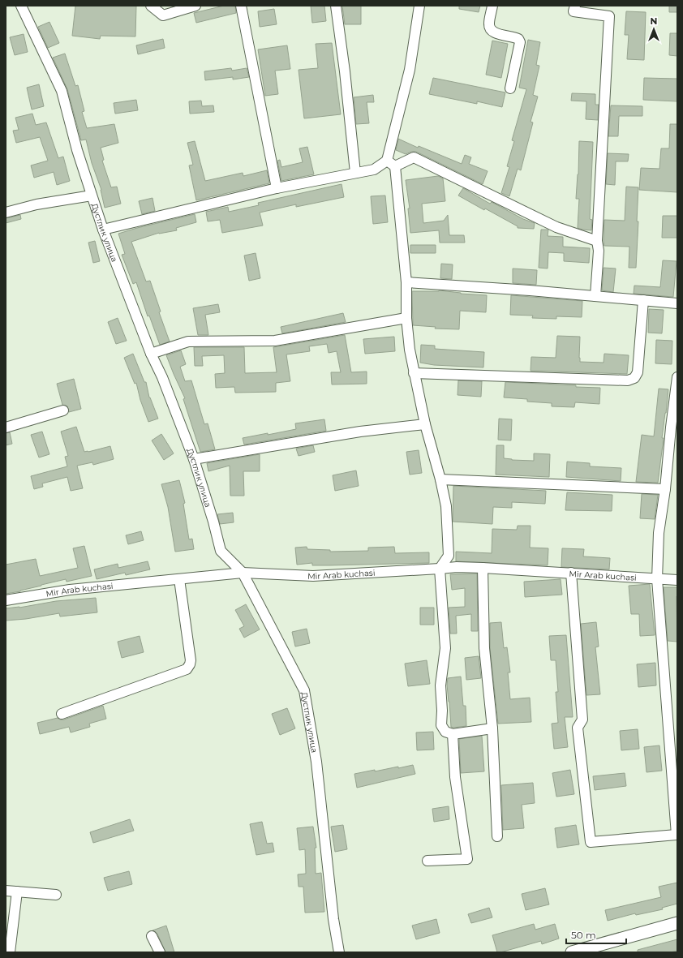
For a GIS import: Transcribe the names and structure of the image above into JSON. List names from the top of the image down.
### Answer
{
  "streets": {
    "street": ["Дустлик улица", "Mir Arab kuchasi"]
  },
  "crossings": [
    ["Дустлик улица", "Mir Arab kuchasi"]
  ],
  "scale_bar": "50 m",
  "north": "top"
}
